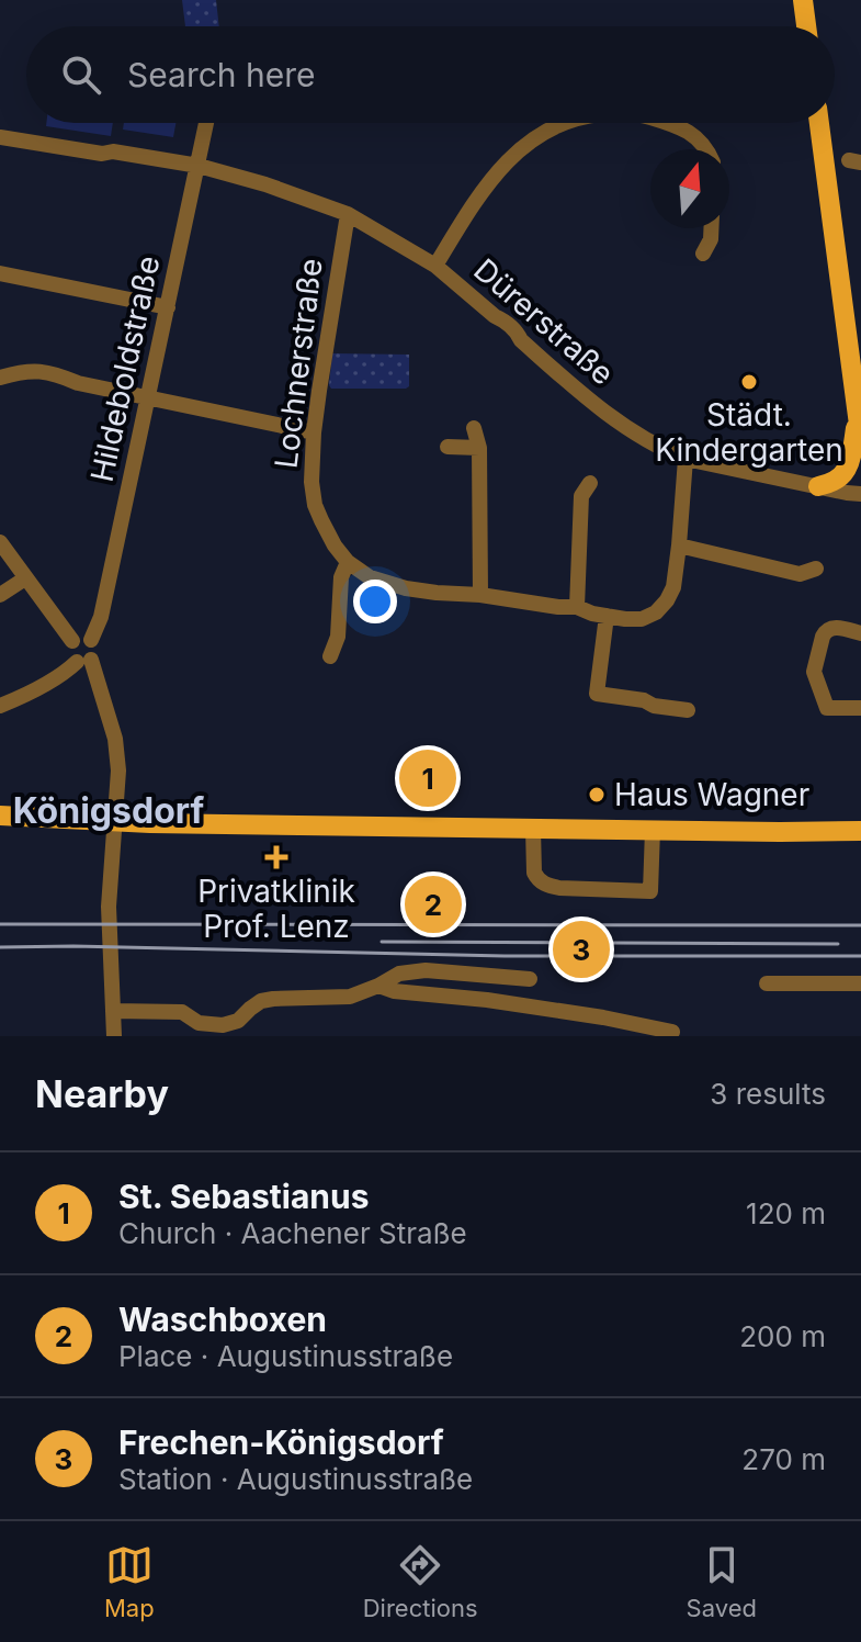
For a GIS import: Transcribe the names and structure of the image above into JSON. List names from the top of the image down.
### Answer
{
  "streets": {
    "street": ["Dürerstraße", "Lochnerstraße", "Hildeboldstraße"]
  },
  "crossings": [
    ["Dürerstraße", "Lochnerstraße"],
    ["Dürerstraße", "Hildeboldstraße"]
  ],
  "districts": ["Königsdorf"],
  "places": {
    "other": ["Städt. Kindergarten", "Haus Wagner"],
    "health": ["Privatklinik Prof. Lenz"]
  },
  "north": "top",
  "page": {
    "search": "Search here",
    "pins": ["1", "2", "3"],
    "heading": ["Nearby", "3 results"],
    "list": [
      {
        "mark": "1",
        "name": "St. Sebastianus",
        "note": "Church · Aachener Straße",
        "value": "120 m"
      },
      {
        "mark": "2",
        "name": "Waschboxen",
        "note": "Place · Augustinusstraße",
        "value": "200 m"
      },
      {
        "mark": "3",
        "name": "Frechen-Königsdorf",
        "note": "Station · Augustinusstraße",
        "value": "270 m"
      }
    ],
    "nav": ["Map", "Directions", "Saved"]
  }
}
